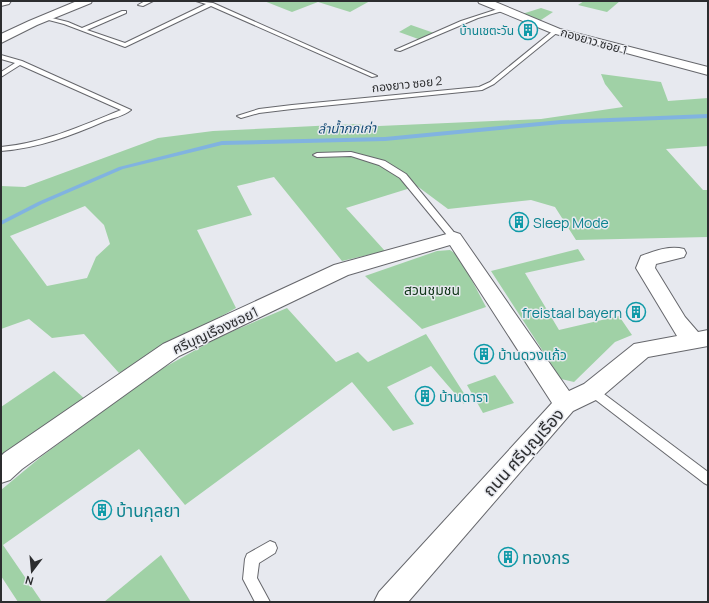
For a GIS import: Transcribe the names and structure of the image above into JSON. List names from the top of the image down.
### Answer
{
  "streets": {
    "street": ["กองยาว ซอย 1", "ศรีบุญเรืองซอย1", "ถนน ศรีบุญเรือง"],
    "lane": ["กองยาว ซอย 2"]
  },
  "crossings": [
    ["กองยาว ซอย 1", "กองยาว ซอย 2"]
  ],
  "water": ["ลำน้ำกกเก่า"],
  "parks": ["สวนชุมชน"],
  "places": {
    "building": [
      "บ้านเชตะวัน",
      "Sleep Mode",
      "freistaal bayern",
      "บ้านดวงแก้ว",
      "บ้านดารา",
      "บ้านกุลยา",
      "ทองกร"
    ]
  },
  "north": "bottom"
}
